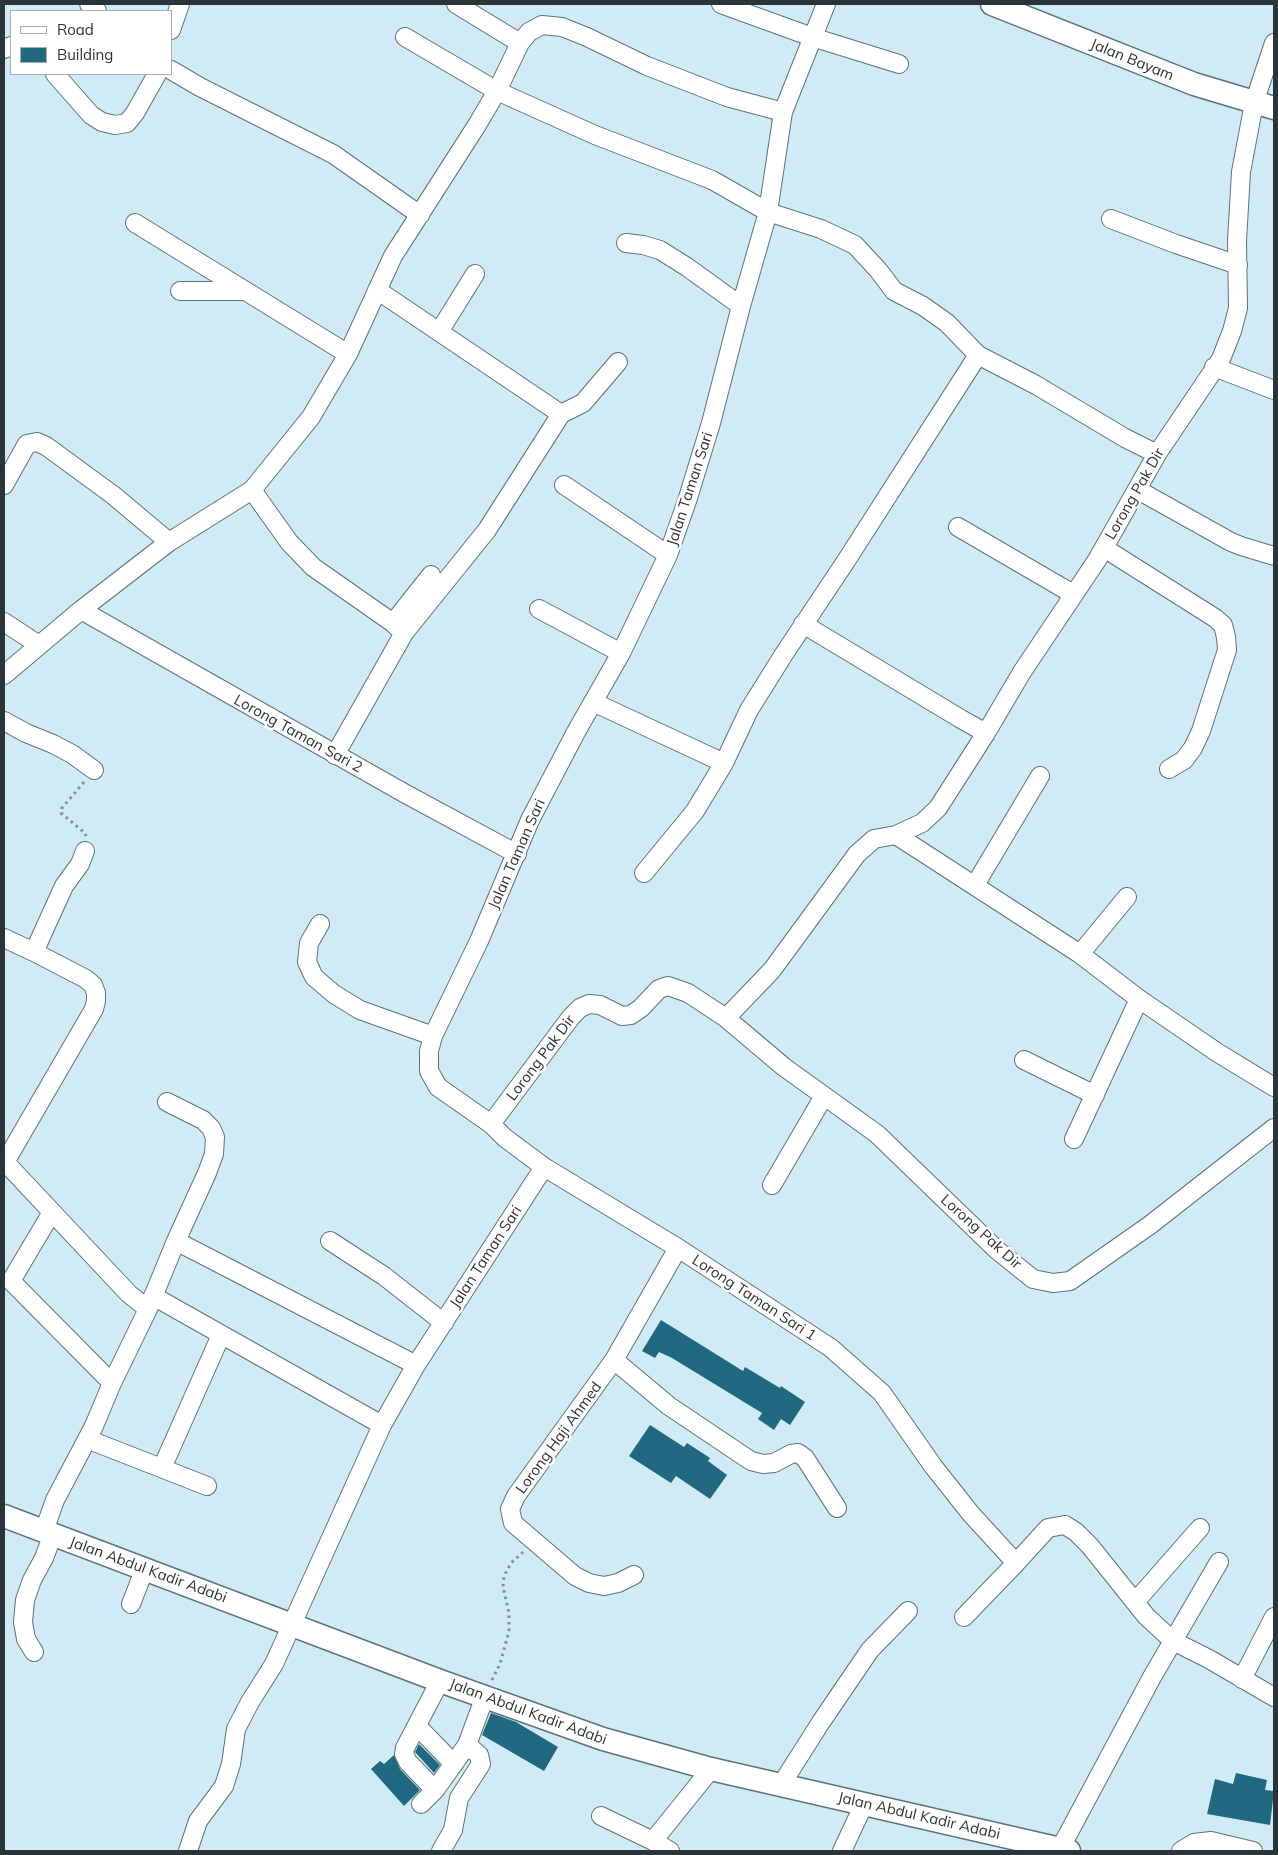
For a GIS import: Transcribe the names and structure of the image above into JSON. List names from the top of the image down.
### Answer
{
  "streets": {
    "main road": ["Jalan Bayam", "Jalan Abdul Kadir Adabi"],
    "street": [
      "Jalan Taman Sari",
      "Lorong Pak Dir",
      "Lorong Taman Sari 2",
      "Lorong Taman Sari 1",
      "Lorong Haji Ahmed"
    ]
  },
  "crossings": [
    ["Jalan Bayam", "Lorong Pak Dir"],
    ["Jalan Taman Sari", "Lorong Pak Dir"],
    ["Jalan Taman Sari", "Lorong Taman Sari 2"],
    ["Jalan Taman Sari", "Lorong Taman Sari 1"],
    ["Jalan Taman Sari", "Jalan Abdul Kadir Adabi"],
    ["Lorong Taman Sari 1", "Lorong Haji Ahmed"]
  ],
  "legend": ["Road", "Building"]
}
